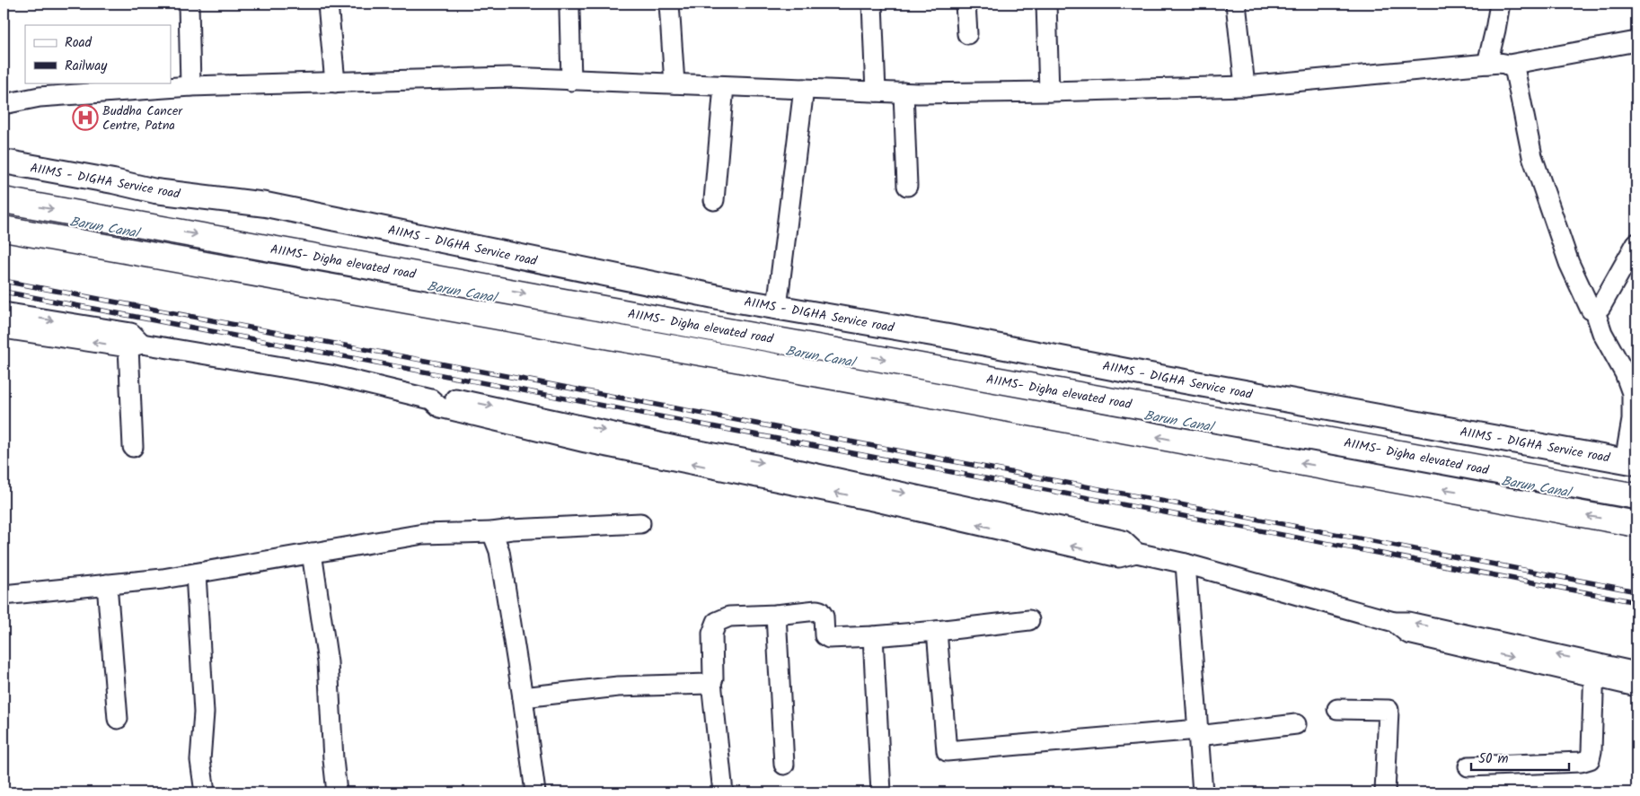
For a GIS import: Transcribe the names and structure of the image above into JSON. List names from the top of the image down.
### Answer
{
  "streets": {
    "highway": ["AIIMS- Digha elevated road"],
    "main road": ["AIIMS - DIGHA Service road"]
  },
  "water": ["Barun Canal"],
  "places": {
    "hospital": ["Buddha Cancer Centre, Patna"]
  },
  "legend": ["Road", "Railway"],
  "scale_bar": "50 m"
}
